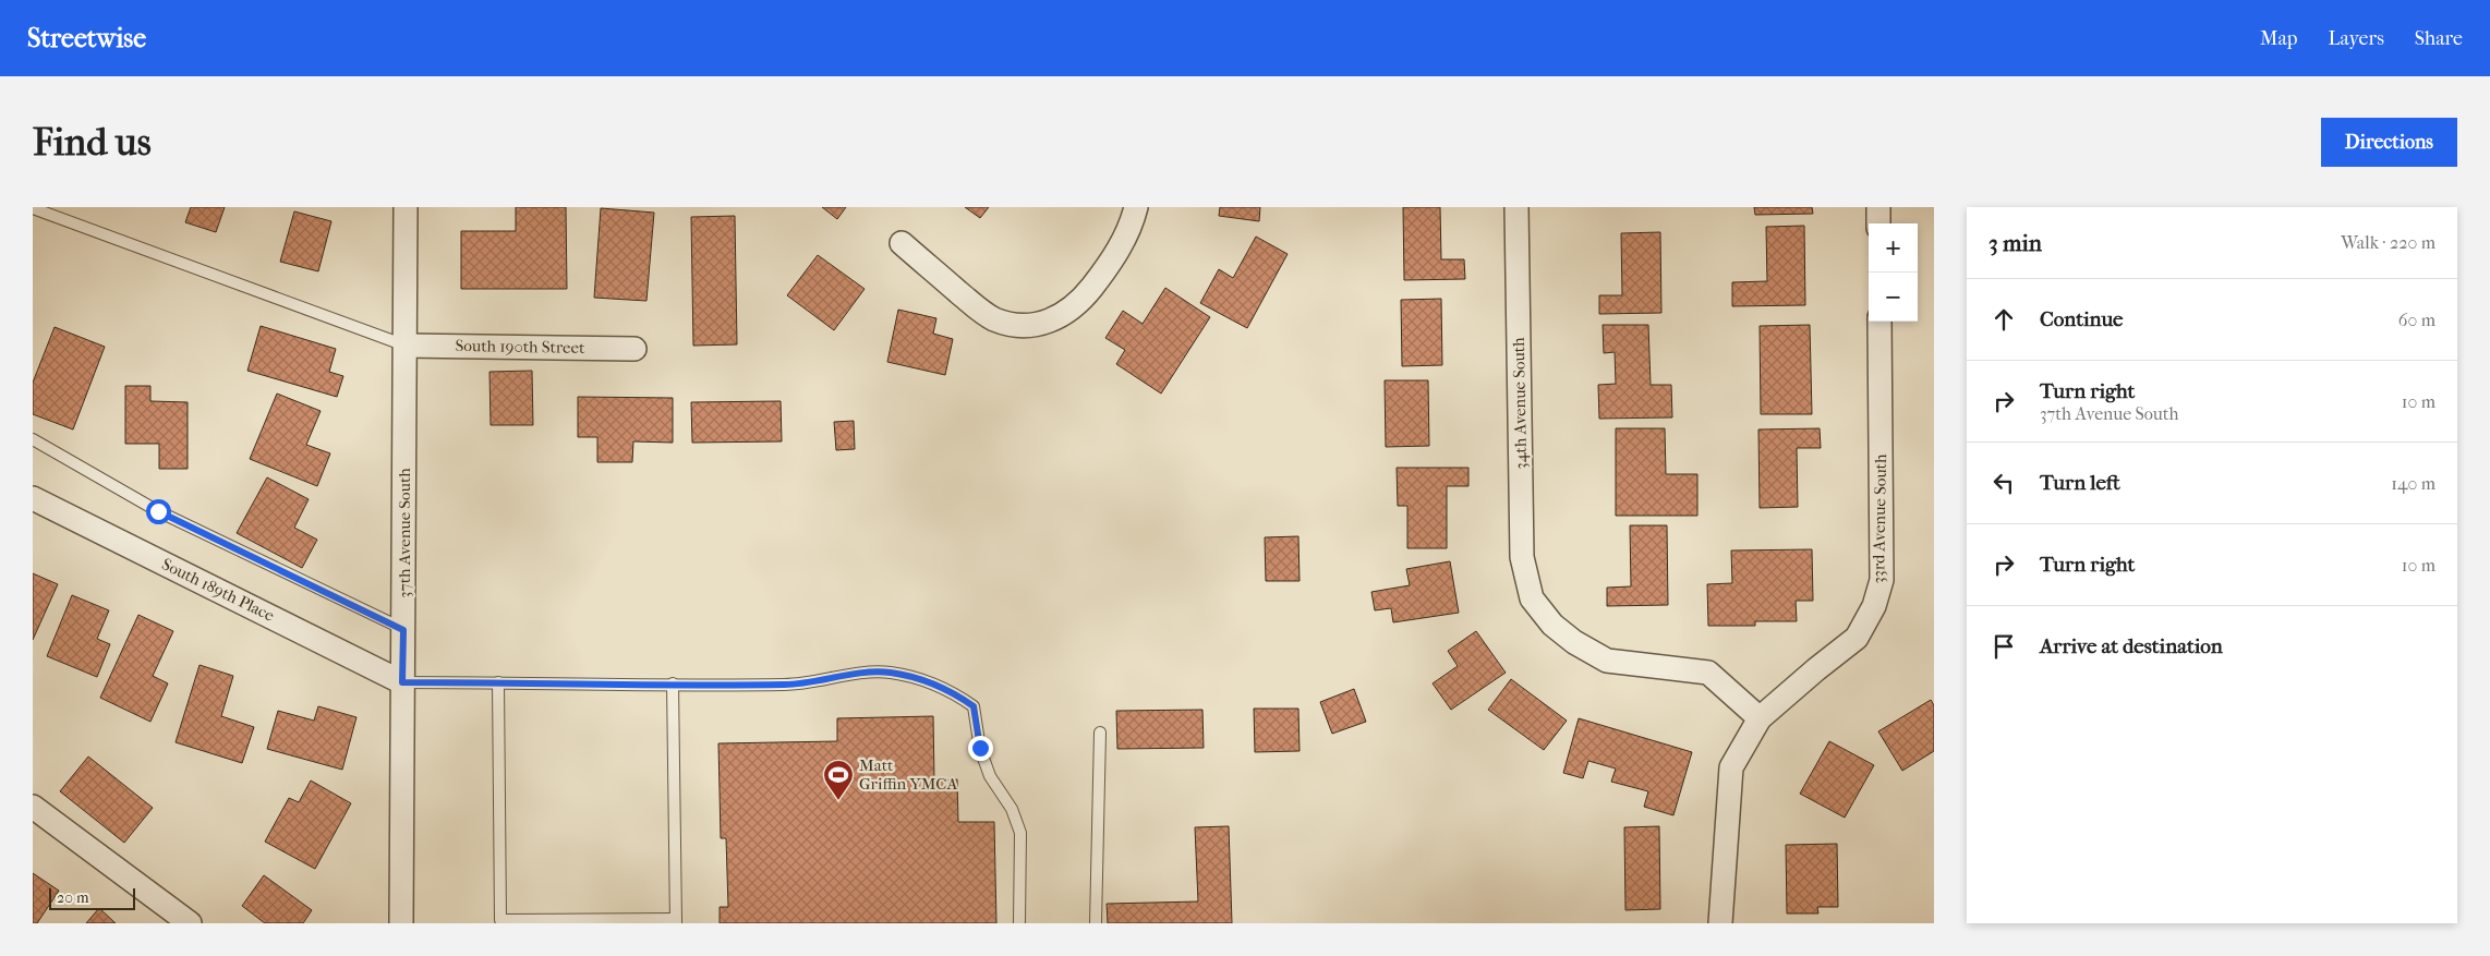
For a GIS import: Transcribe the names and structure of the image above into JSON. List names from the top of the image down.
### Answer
{
  "streets": {
    "street": [
      "South 190th Street",
      "34th Avenue South",
      "33rd Avenue South",
      "37th Avenue South",
      "South 189th Place"
    ]
  },
  "crossings": [
    ["South 190th Street", "37th Avenue South"],
    ["34th Avenue South", "33rd Avenue South"],
    ["37th Avenue South", "South 189th Place"]
  ],
  "places": {
    "sports": ["Matt Griffin YMCA"]
  },
  "scale_bar": "20 m",
  "page": {
    "header": "Streetwise",
    "nav": ["Map", "Layers", "Share"],
    "buttons": "Directions",
    "title": "Find us",
    "heading": ["3 min", "Walk · 220 m"],
    "map_buttons": ["+", "−"],
    "list": [
      ["Continue", "60 m"],
      ["Turn right", "37th Avenue South", "10 m"],
      ["Turn left", "140 m"],
      ["Turn right", "10 m"],
      "Arrive at destination"
    ],
    "scale": "20 m"
  }
}
